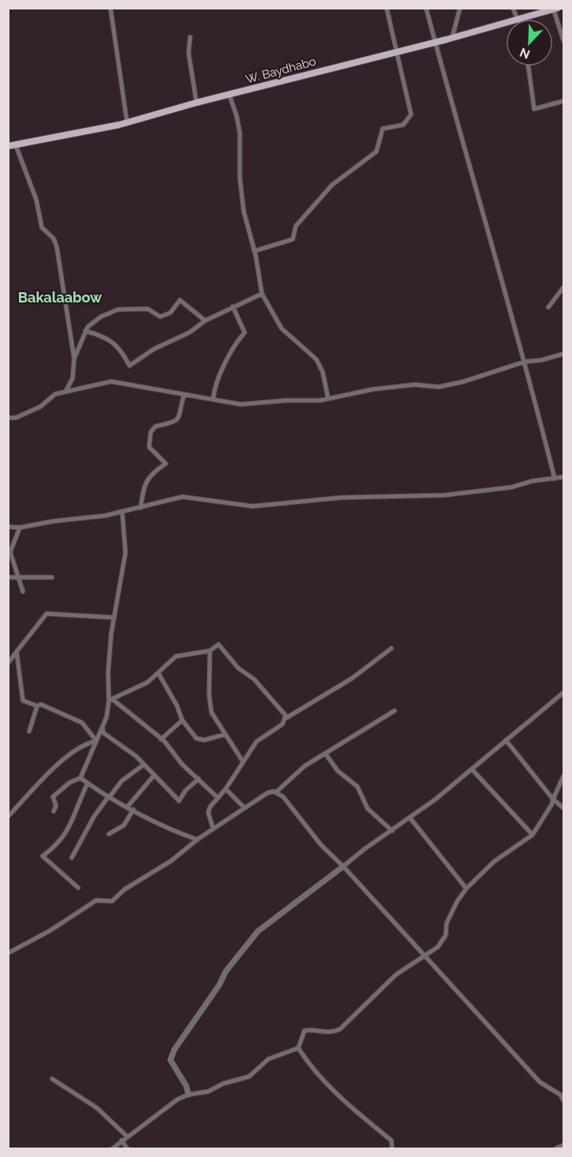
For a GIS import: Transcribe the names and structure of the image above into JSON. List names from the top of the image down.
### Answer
{
  "streets": {
    "main road": ["W. Baydhabo"]
  },
  "districts": ["Bakalaabow"],
  "north": "bottom left"
}
